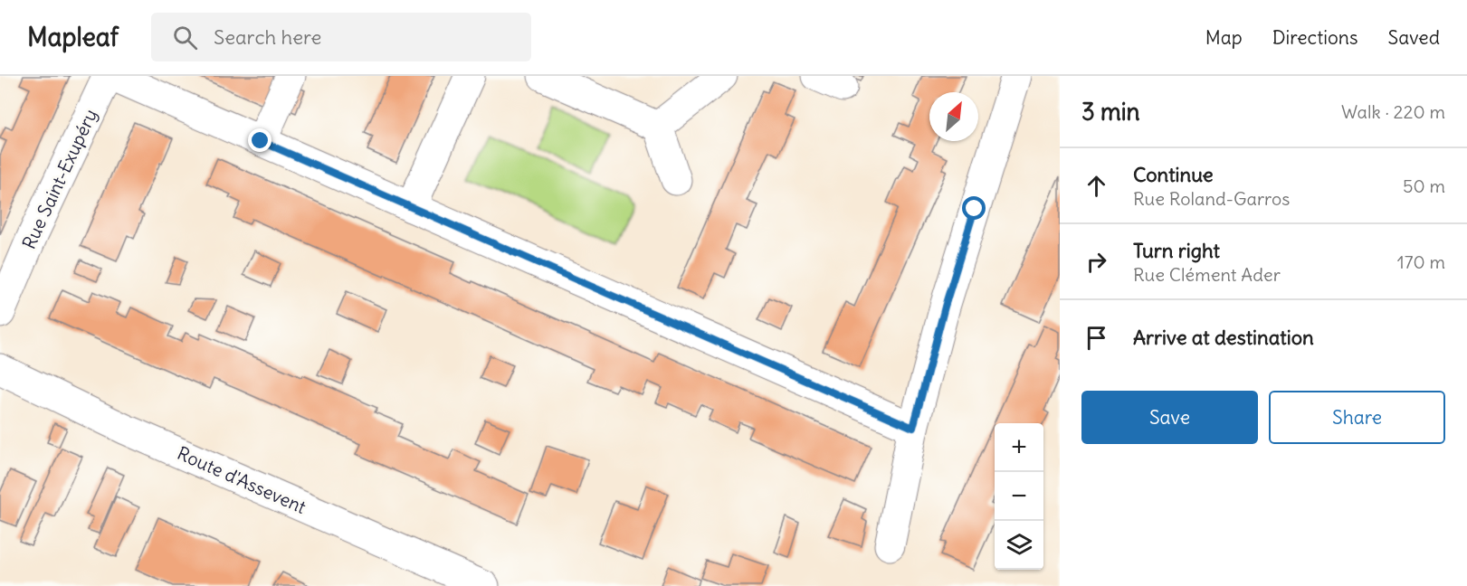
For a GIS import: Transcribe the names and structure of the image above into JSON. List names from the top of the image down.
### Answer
{
  "streets": {
    "street": ["Rue Saint-Exupéry", "Route d'Assevent"]
  },
  "north": "top right",
  "page": {
    "header": "Mapleaf",
    "search": "Search here",
    "nav": ["Map", "Directions", "Saved"],
    "heading": ["3 min", "Walk · 220 m"],
    "list": [
      ["Continue", "Rue Roland-Garros", "50 m"],
      ["Turn right", "Rue Clément Ader", "170 m"],
      "Arrive at destination"
    ],
    "buttons": ["Save", "Share"],
    "map_buttons": ["+", "−"]
  }
}
